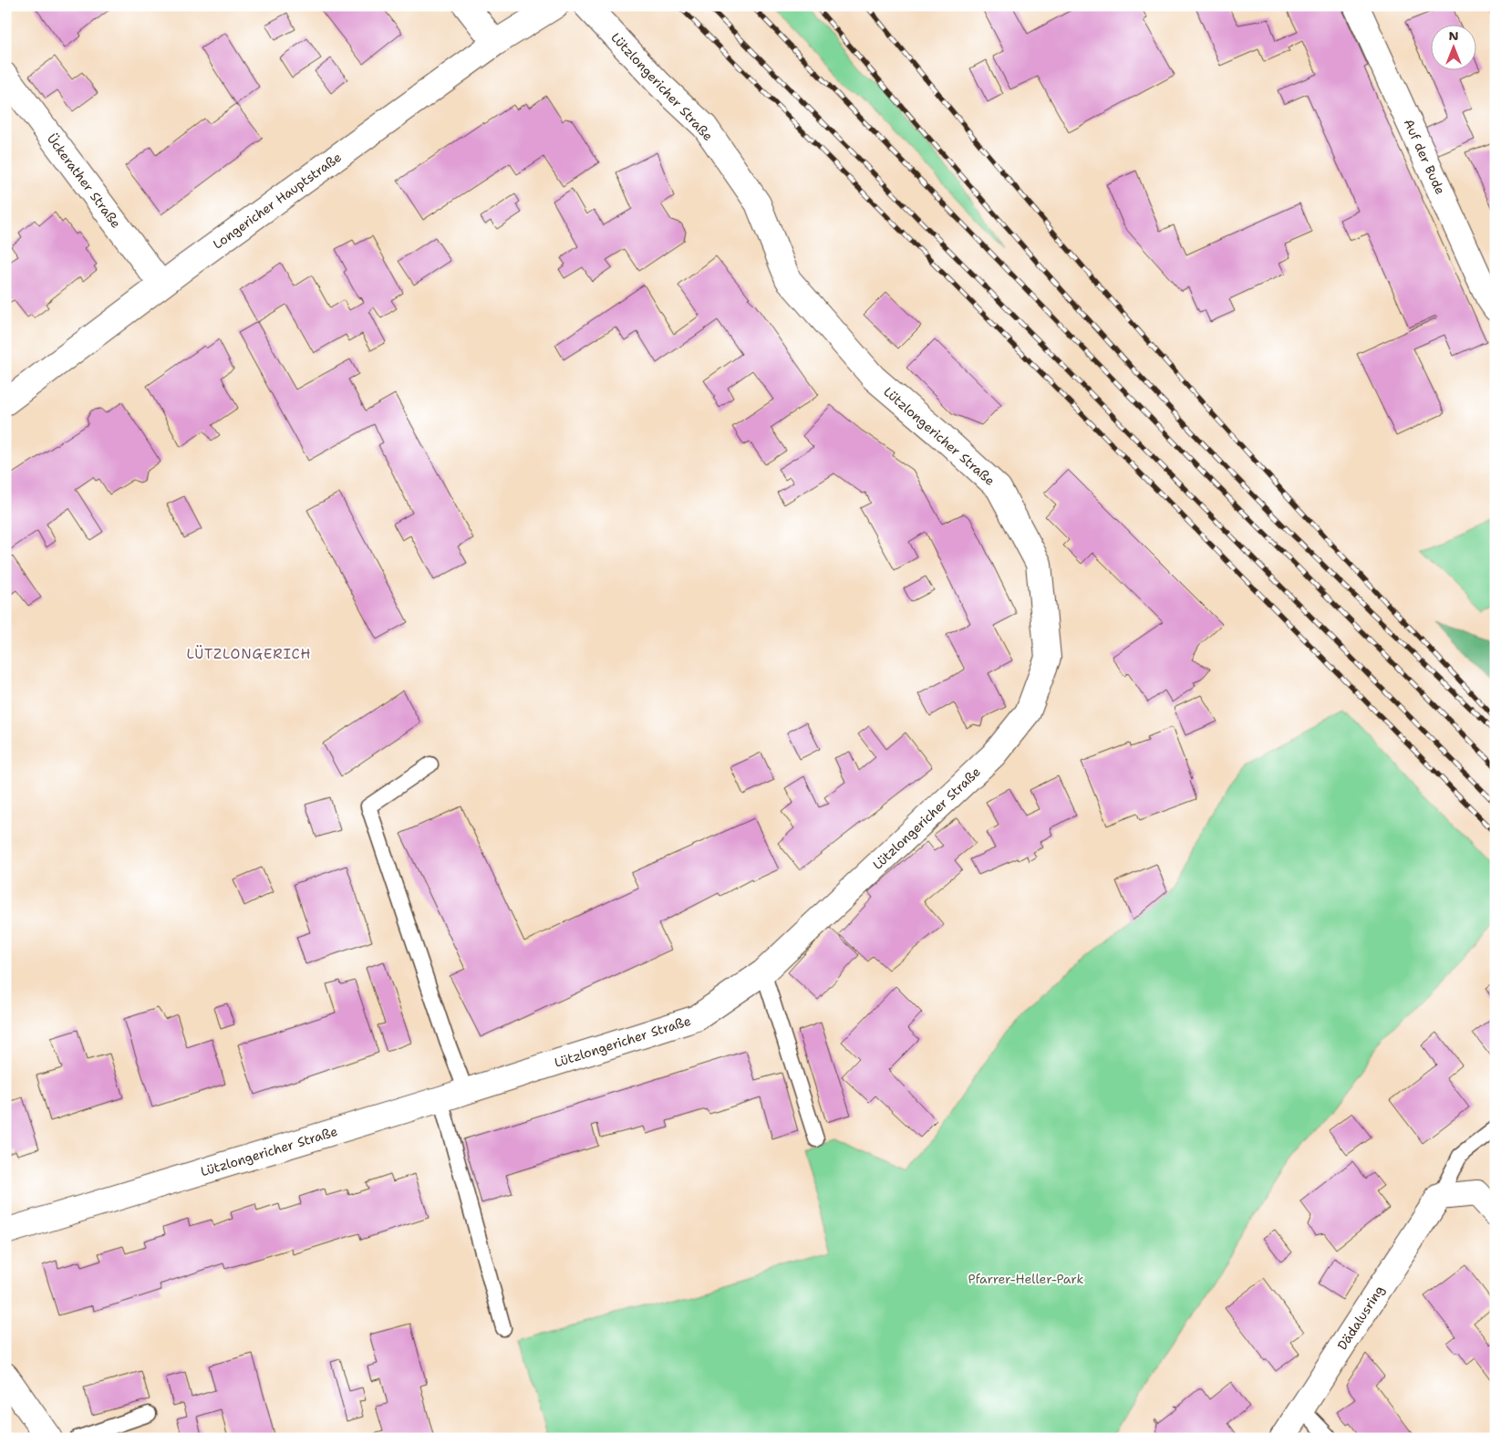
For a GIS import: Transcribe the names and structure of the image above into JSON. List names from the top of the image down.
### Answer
{
  "streets": {
    "street": [
      "Lützlongericher Straße",
      "Auf der Bude",
      "Ückerather Straße",
      "Longericher Hauptstraße",
      "Dädalusring"
    ]
  },
  "crossings": [
    ["Ückerather Straße", "Longericher Hauptstraße"]
  ],
  "districts": ["LÜTZLONGERICH"],
  "parks": ["Pfarrer-Heller-Park"],
  "north": "top"
}
